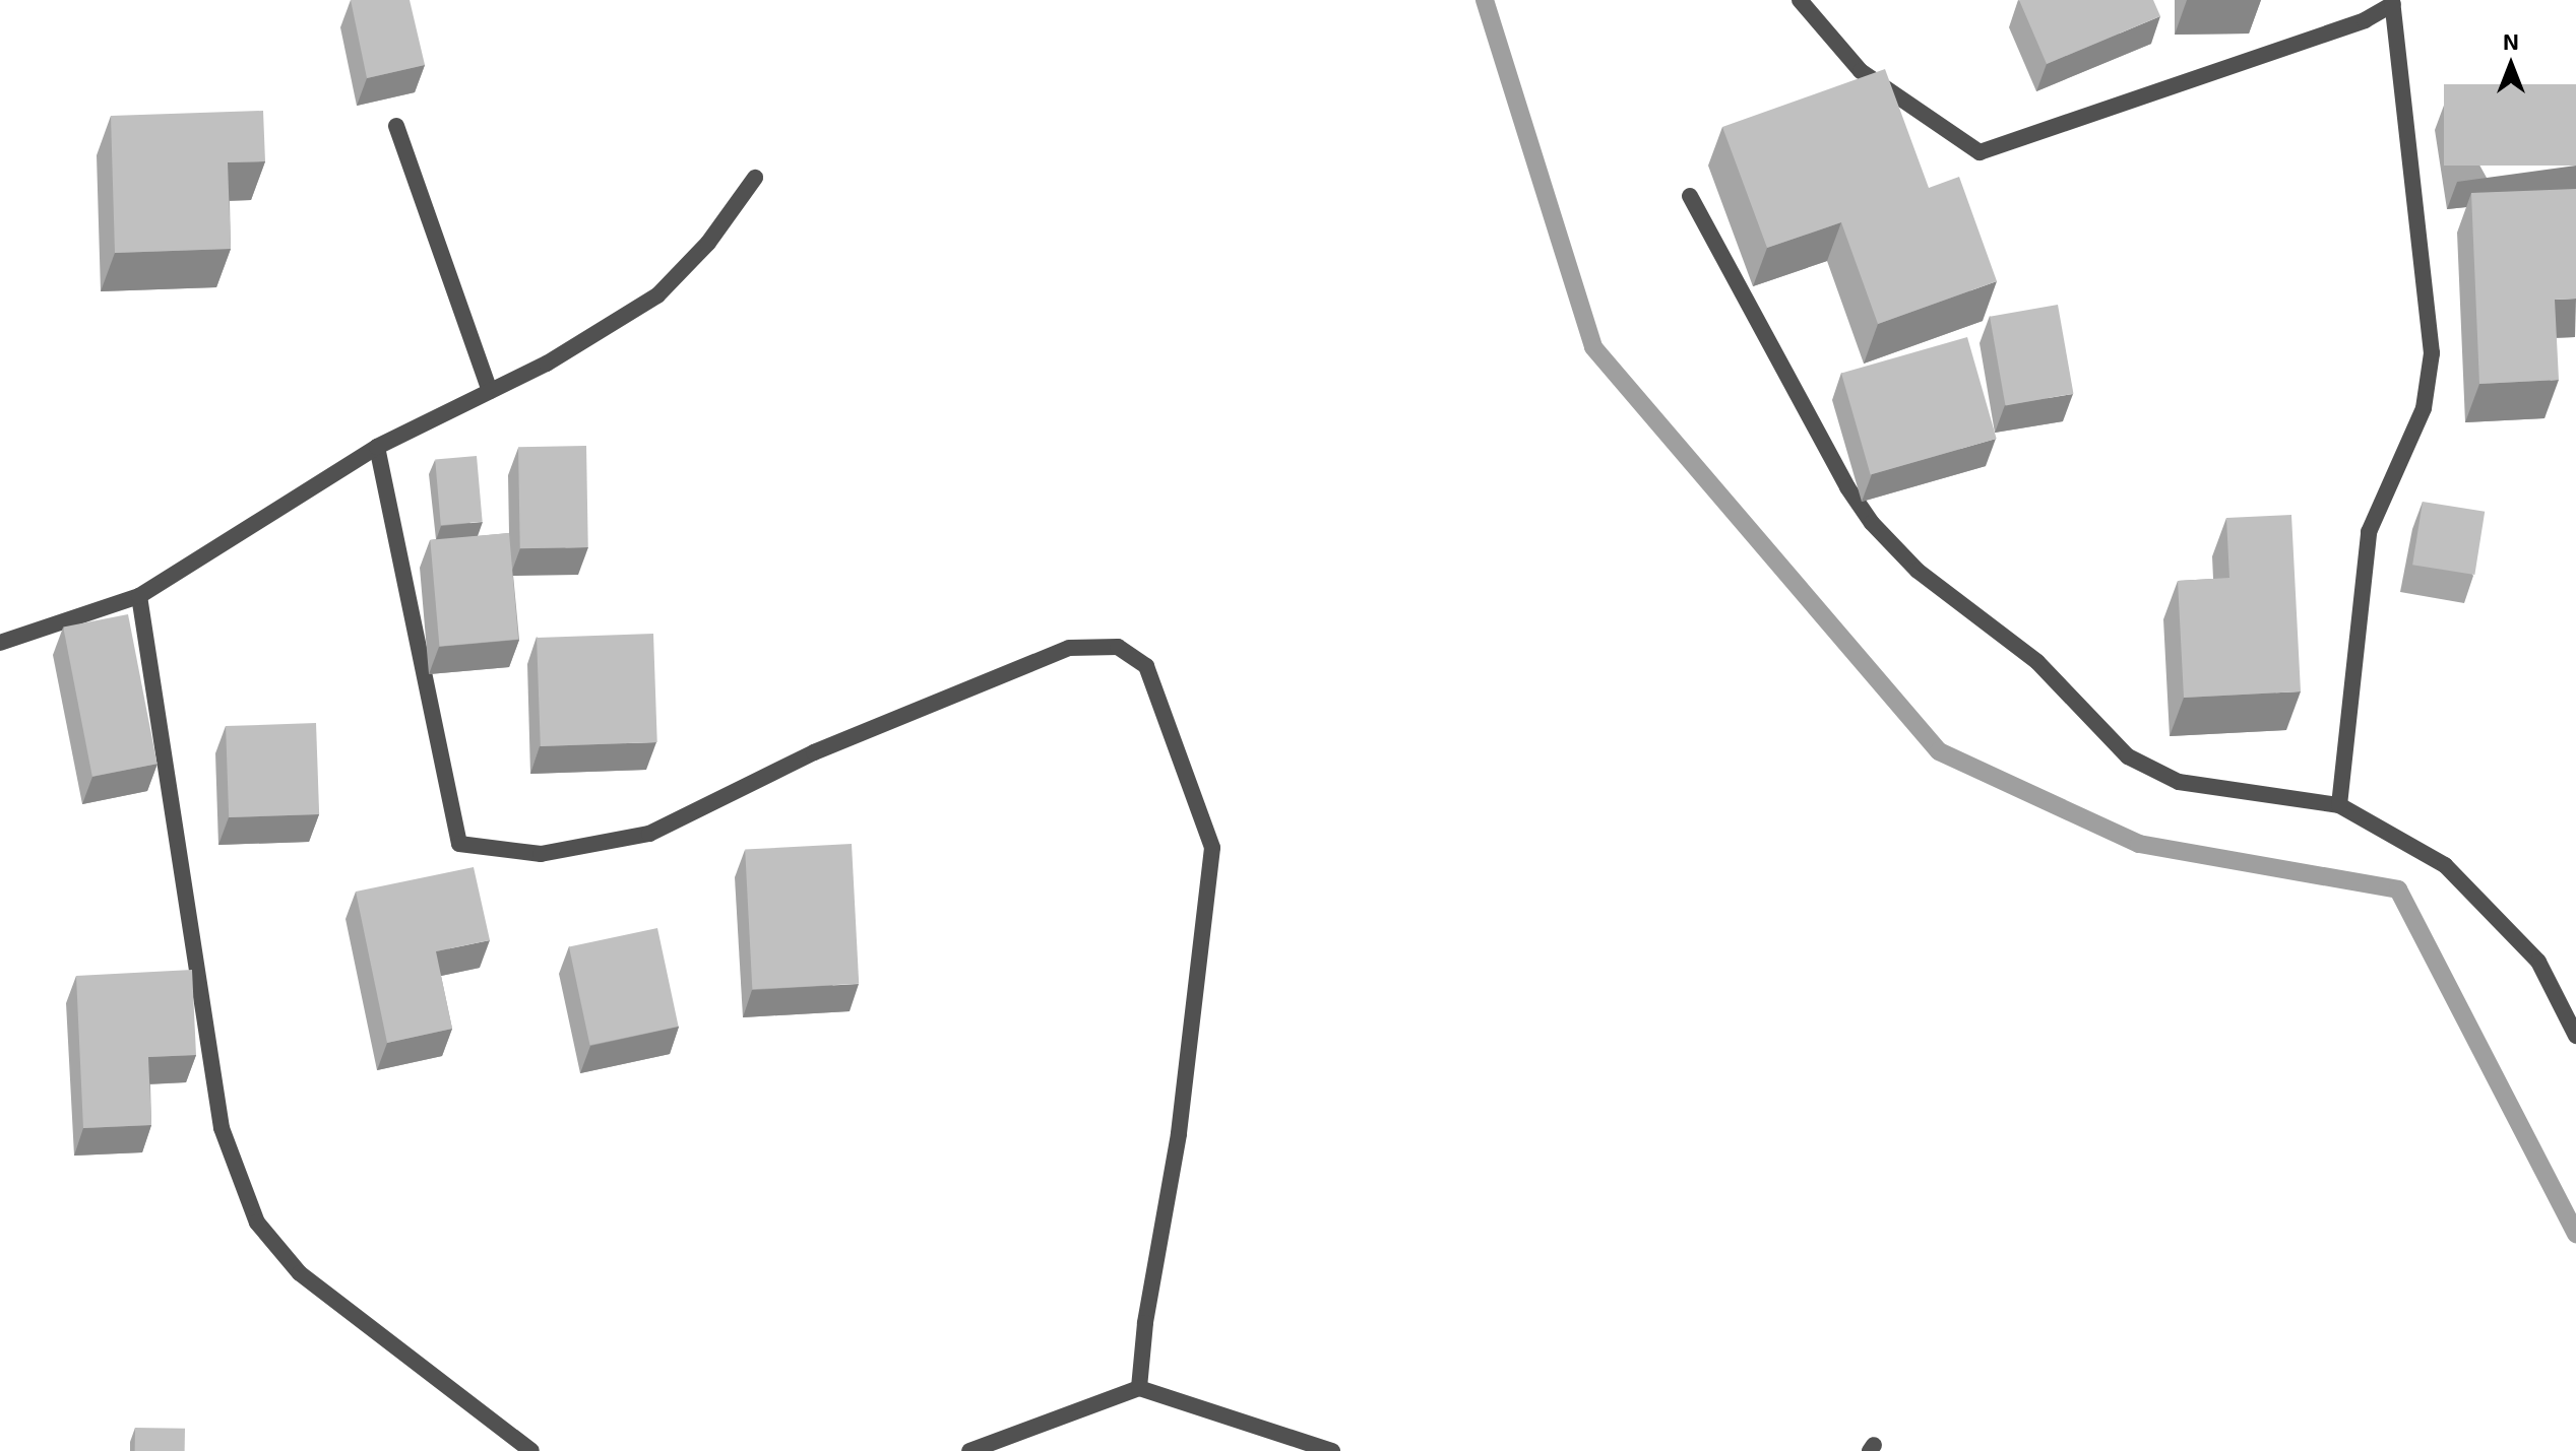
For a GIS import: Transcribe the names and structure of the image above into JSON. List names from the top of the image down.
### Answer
{
  "north": "top"
}
